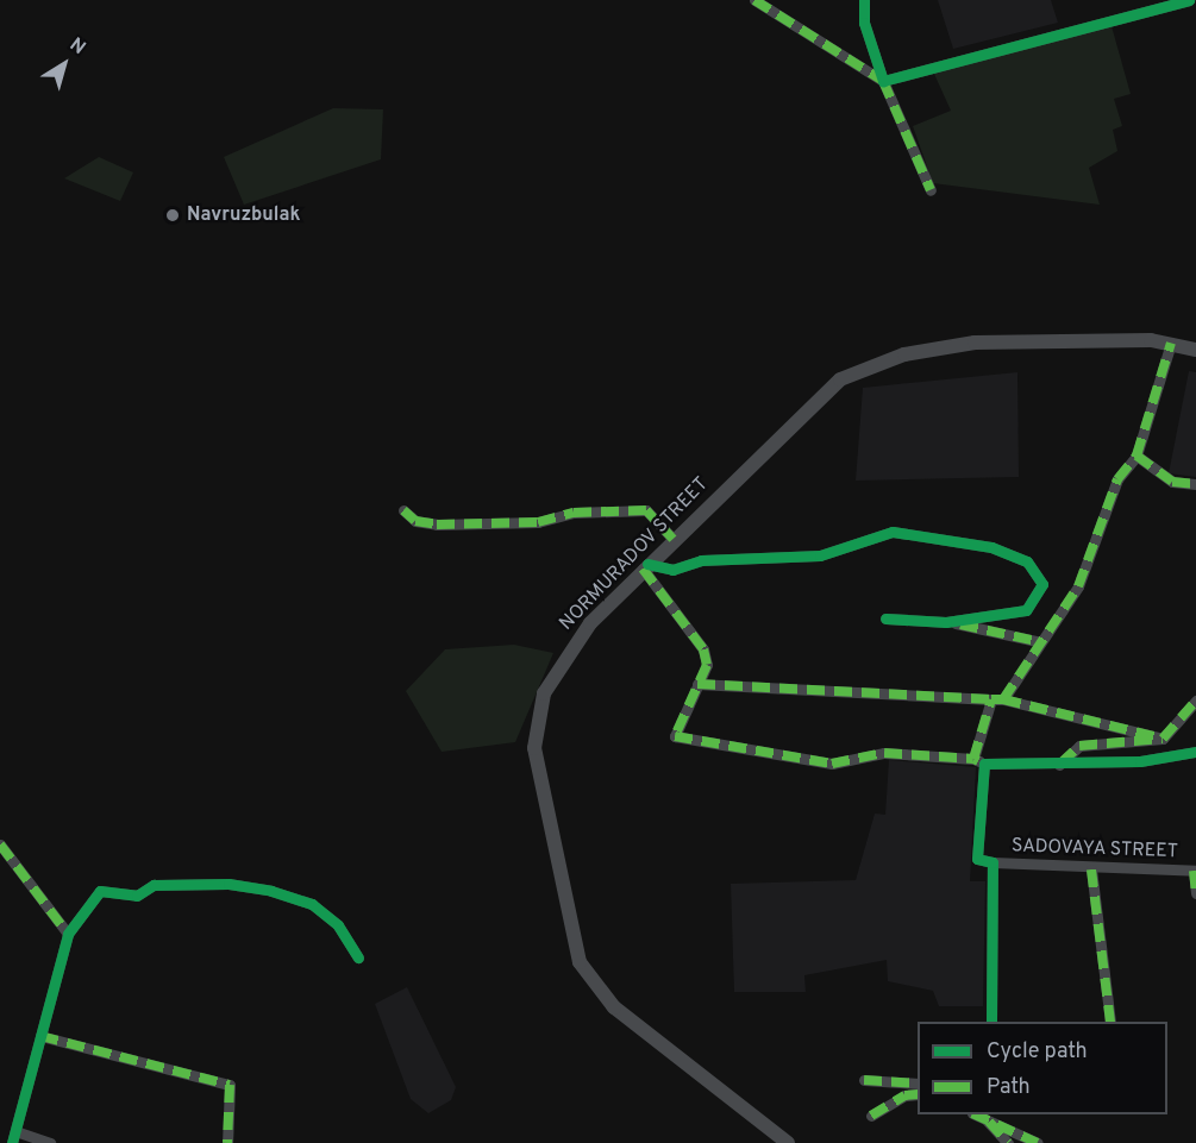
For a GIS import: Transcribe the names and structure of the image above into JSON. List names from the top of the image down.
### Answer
{
  "streets": {
    "main road": ["NORMURADOV STREET"],
    "street": ["SADOVAYA STREET"]
  },
  "places": ["Navruzbulak"],
  "legend": ["Cycle path", "Path"],
  "north": "top right"
}
